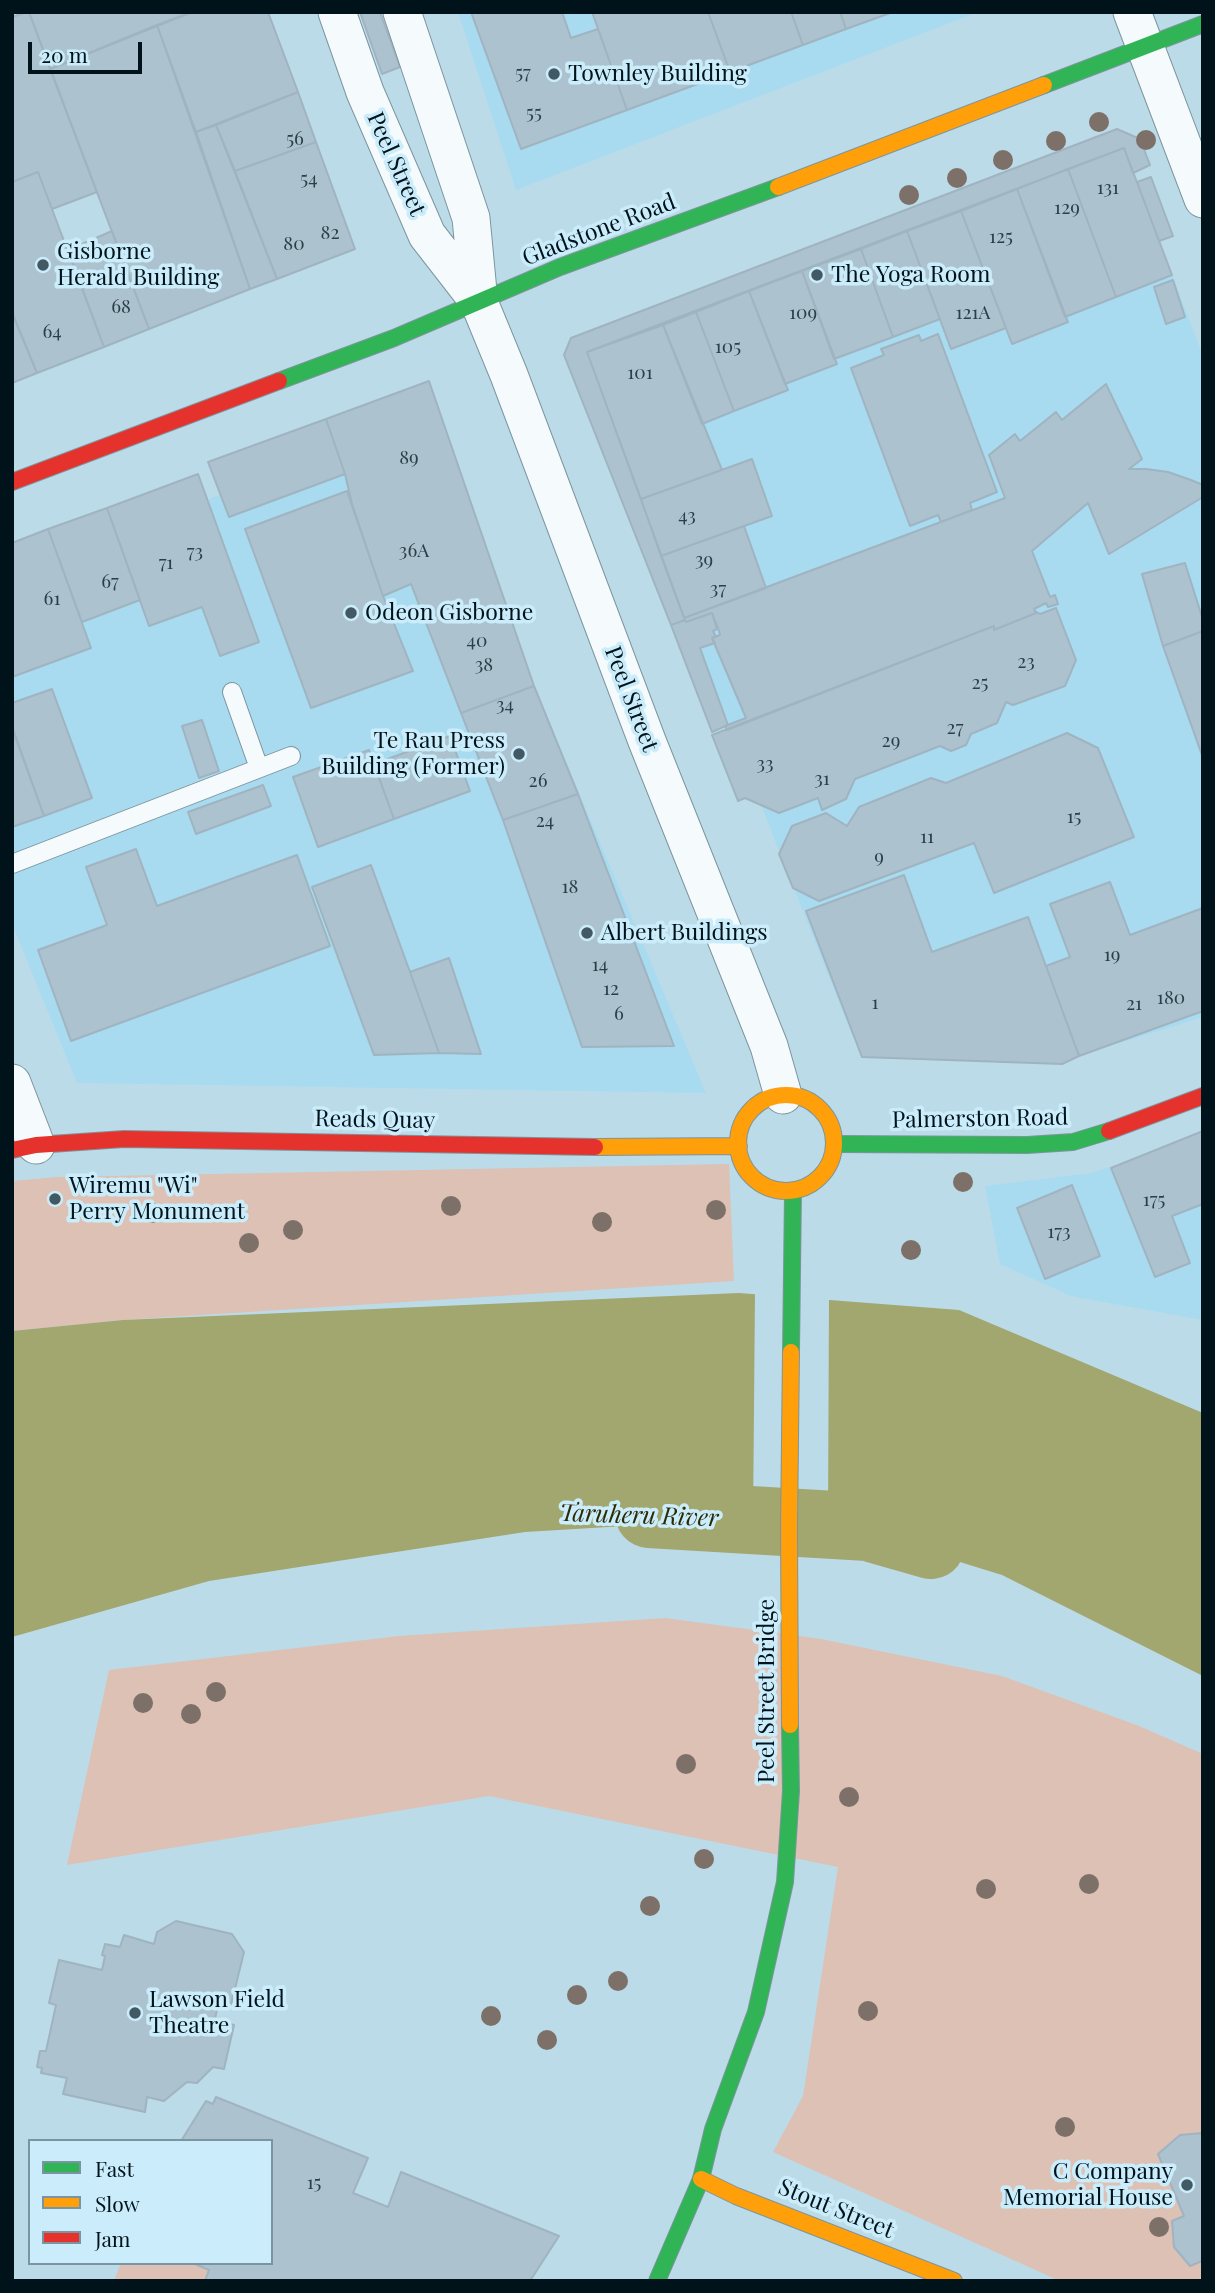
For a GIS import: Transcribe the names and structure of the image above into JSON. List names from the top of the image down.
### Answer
{
  "streets": {
    "street": [
      "Peel Street",
      "Gladstone Road",
      "Palmerston Road",
      "Reads Quay",
      "Peel Street Bridge",
      "Stout Street"
    ]
  },
  "crossings": [
    ["Peel Street", "Gladstone Road"],
    ["Peel Street", "Palmerston Road"],
    ["Peel Street", "Reads Quay"],
    ["Peel Street", "Peel Street Bridge"],
    ["Palmerston Road", "Reads Quay"],
    ["Palmerston Road", "Peel Street Bridge"],
    ["Reads Quay", "Peel Street Bridge"],
    ["Peel Street Bridge", "Stout Street"]
  ],
  "water": ["Taruheru River"],
  "places": [
    "Townley Building",
    "Gisborne Herald Building",
    "The Yoga Room",
    "Odeon Gisborne",
    "Te Rau Press Building (Former)",
    "Albert Buildings",
    "Wiremu \"Wi\" Perry Monument",
    "Lawson Field Theatre",
    "C Company Memorial House"
  ],
  "house_numbers": [
    "57",
    "55",
    "56",
    "54",
    "131",
    "129",
    "82",
    "125",
    "80",
    "68",
    "109",
    "121A",
    "64",
    "105",
    "101",
    "89",
    "43",
    "36A",
    "73",
    "39",
    "71",
    "67",
    "37",
    "61",
    "40",
    "23",
    "38",
    "25",
    "34",
    "27",
    "29",
    "33",
    "31",
    "26",
    "15",
    "24",
    "11",
    "9",
    "18",
    "19",
    "14",
    "12",
    "180",
    "1",
    "21",
    "6",
    "175",
    "173",
    "15"
  ],
  "legend": ["Fast", "Slow", "Jam"],
  "scale_bar": "20 m"
}
